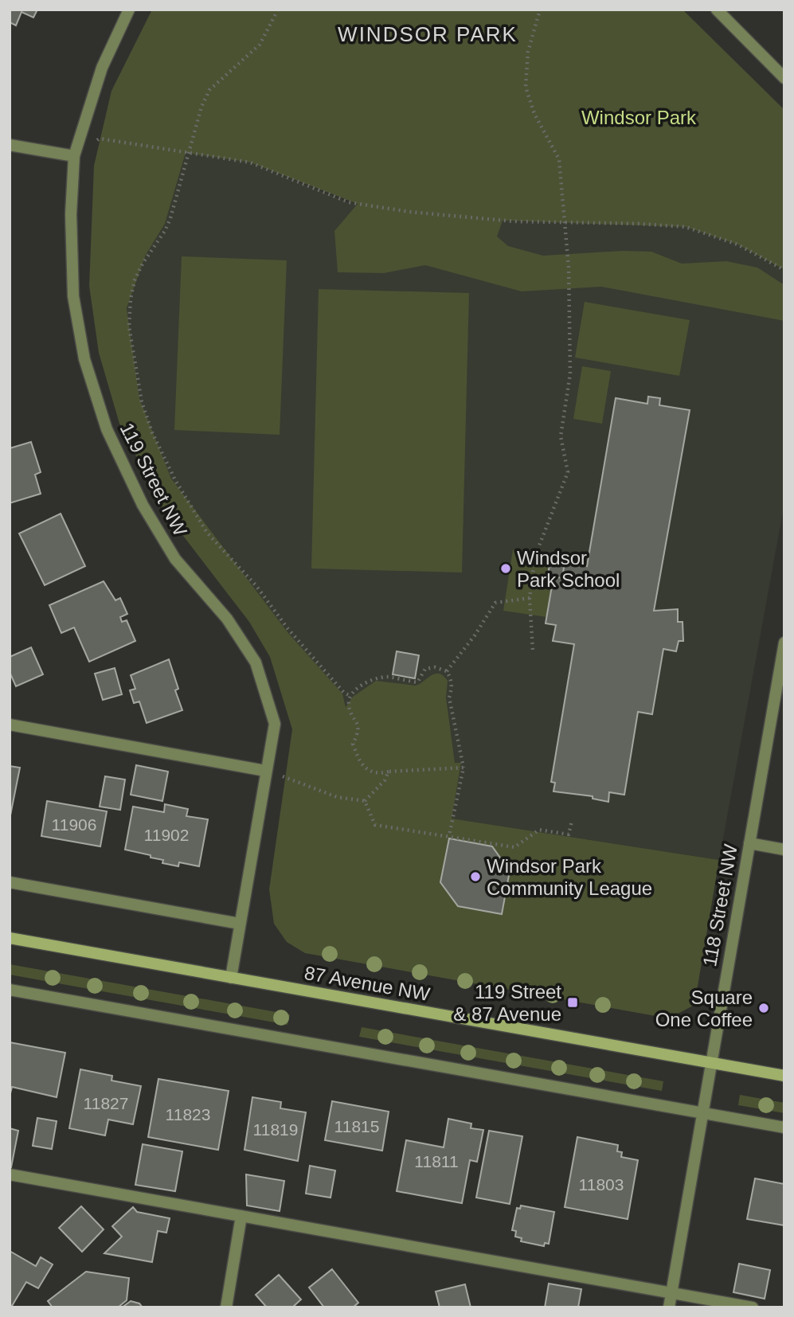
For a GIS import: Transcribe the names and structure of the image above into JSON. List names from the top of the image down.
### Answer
{
  "streets": {
    "main road": ["87 Avenue NW"],
    "street": ["119 Street NW", "118 Street NW"]
  },
  "crossings": [
    ["119 Street NW", "87 Avenue NW"],
    ["118 Street NW", "87 Avenue NW"]
  ],
  "districts": ["WINDSOR PARK"],
  "parks": ["Windsor Park"],
  "places": {
    "other": ["Windsor Park School", "Windsor Park Community League", "Square One Coffee"],
    "transit": ["119 Street & 87 Avenue"]
  },
  "house_numbers": [
    "11906",
    "11902",
    "11827",
    "11823",
    "11815",
    "11819",
    "11811",
    "11803"
  ]
}
